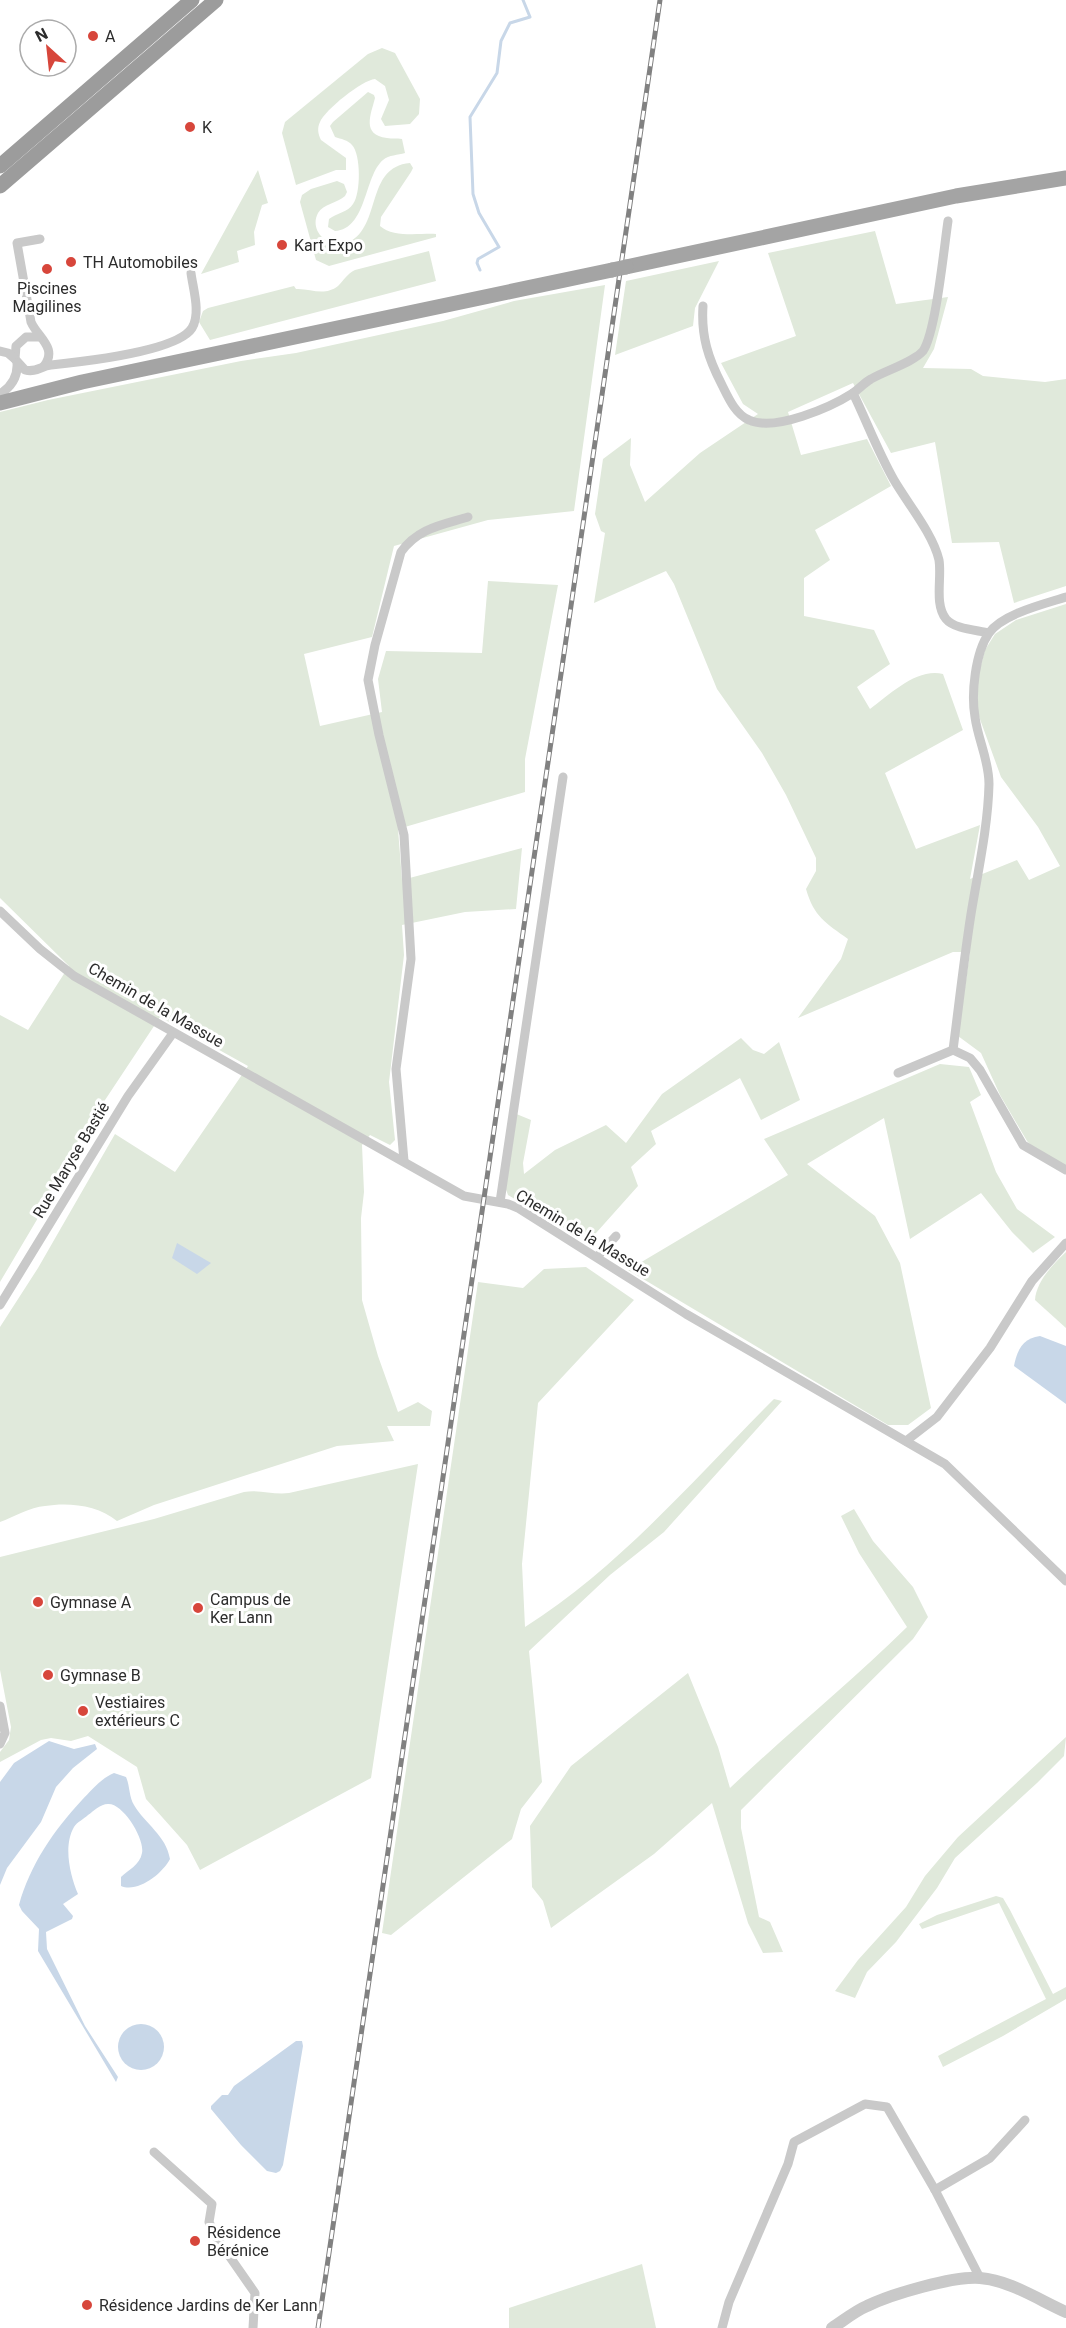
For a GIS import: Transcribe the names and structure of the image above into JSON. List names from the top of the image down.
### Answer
{
  "streets": {
    "street": ["Chemin de la Massue", "Rue Maryse Bastié"]
  },
  "crossings": [
    ["Chemin de la Massue", "Rue Maryse Bastié"]
  ],
  "places": [
    "A",
    "K",
    "Kart Expo",
    "TH Automobiles",
    "Piscines Magilines",
    "Gymnase A",
    "Campus de Ker Lann",
    "Gymnase B",
    "Vestiaires extérieurs C",
    "Résidence Bérénice",
    "Résidence Jardins de Ker Lann"
  ],
  "north": "top left"
}
